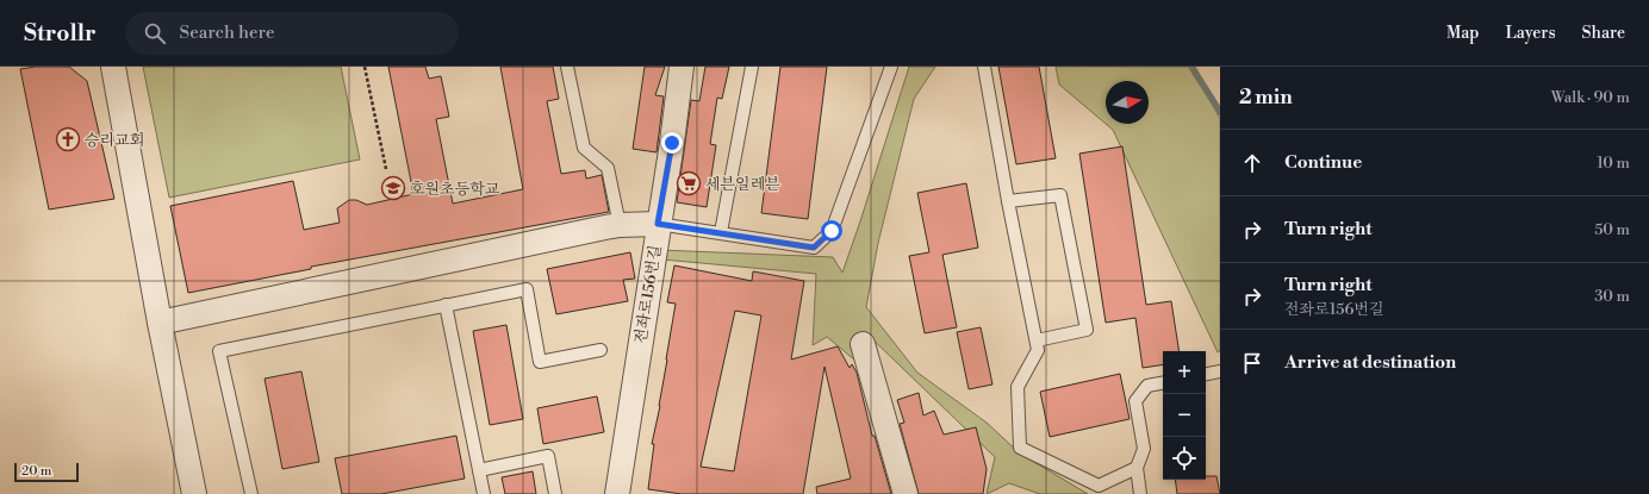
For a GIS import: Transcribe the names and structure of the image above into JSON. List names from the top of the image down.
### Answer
{
  "streets": {
    "street": ["전좌로156번길"]
  },
  "places": {
    "church": ["승리교회"],
    "supermarket": ["세븐일레븐"],
    "school or university": ["호원초등학교"]
  },
  "scale_bar": "20 m",
  "north": "right",
  "page": {
    "header": "Strollr",
    "search": "Search here",
    "nav": ["Map", "Layers", "Share"],
    "heading": ["2 min", "Walk · 90 m"],
    "list": [
      ["Continue", "10 m"],
      ["Turn right", "50 m"],
      ["Turn right", "전좌로156번길", "30 m"],
      "Arrive at destination"
    ],
    "map_buttons": ["+", "−"],
    "scale": "20 m"
  }
}
